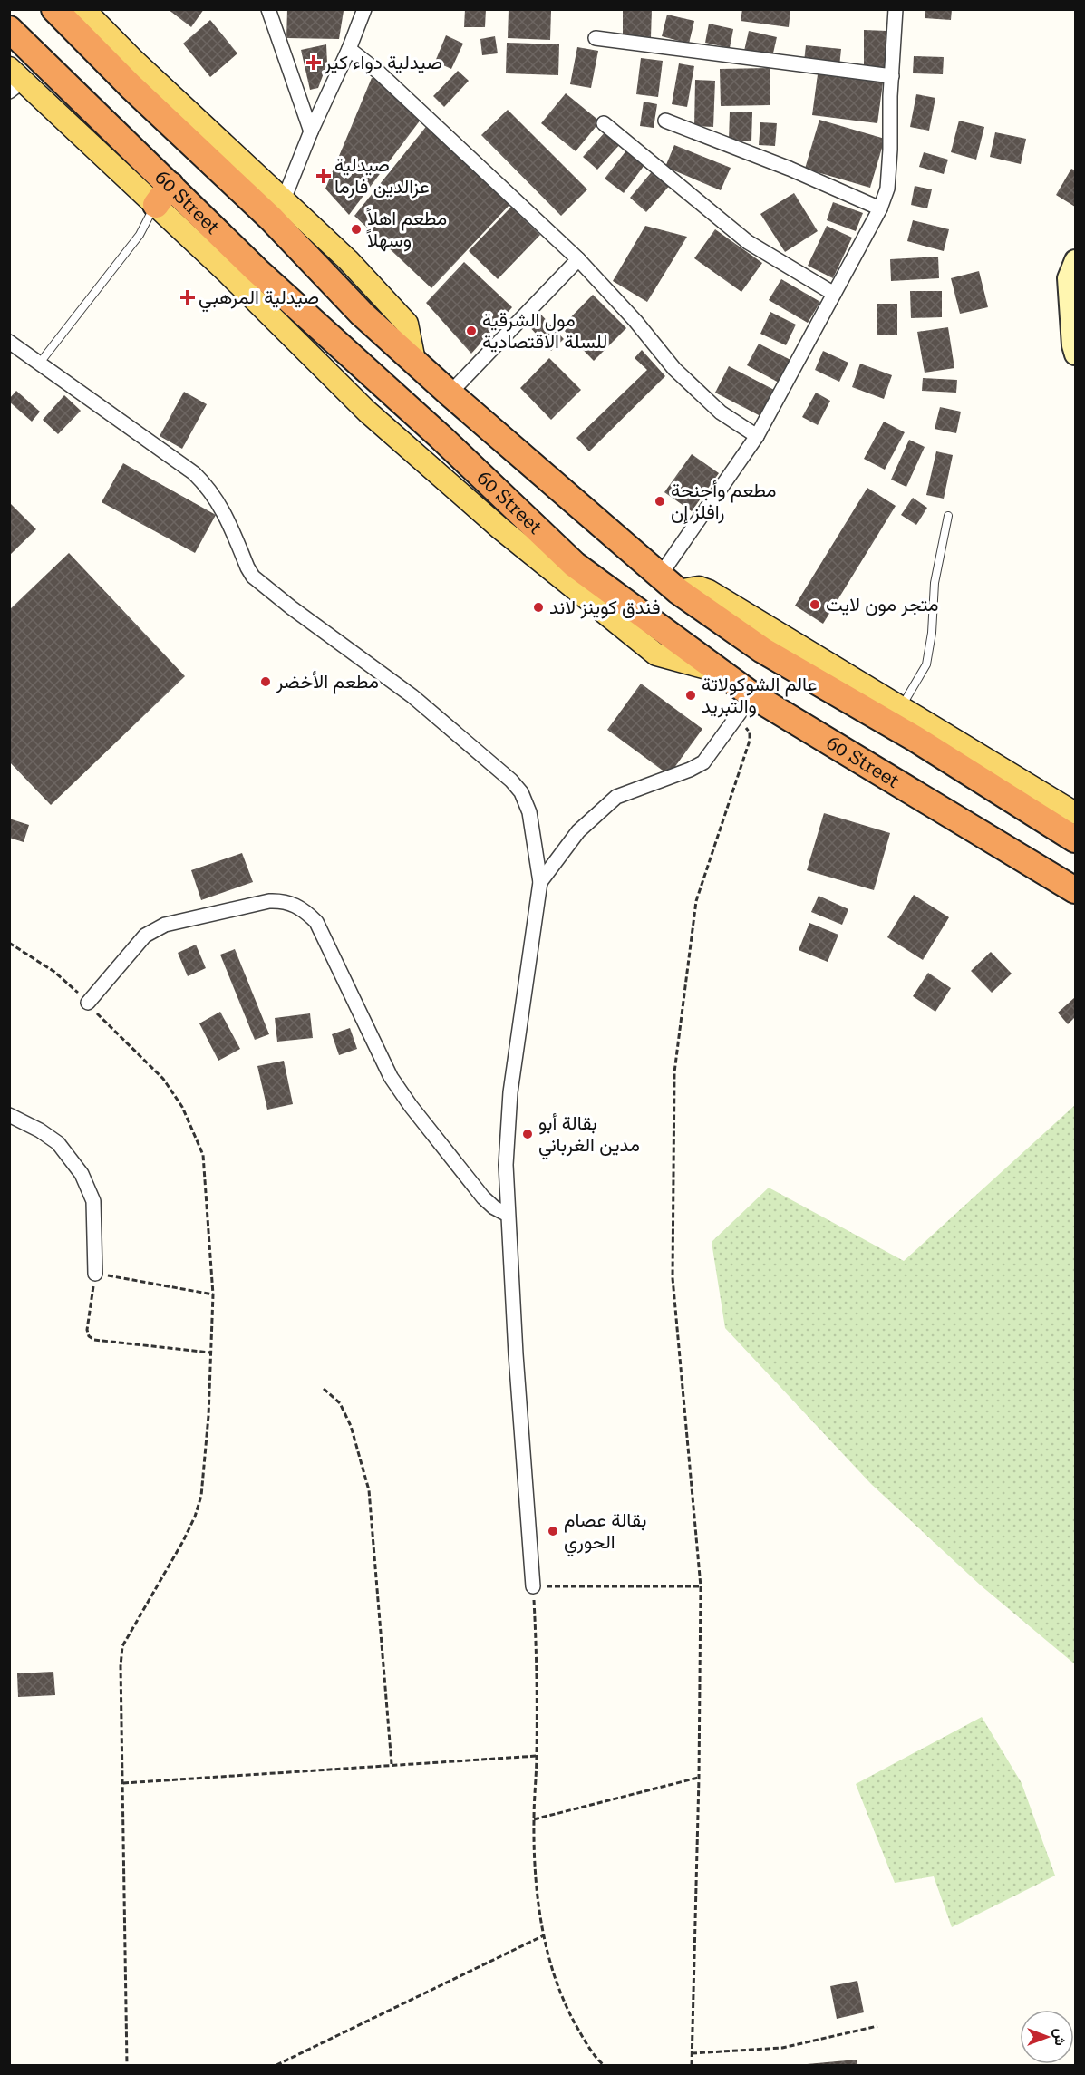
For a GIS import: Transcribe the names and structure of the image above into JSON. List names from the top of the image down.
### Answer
{
  "streets": {
    "highway": ["60 Street"]
  },
  "places": {
    "health": ["صيدلية دواء كير", "صيدلية عزالدين فارما", "صيدلية المرهبي"],
    "other": [
      "مطعم اهلاً وسهلاً",
      "مول الشرقية للسلة الاقتصادية",
      "مطعم وأجنحة رافلز إن",
      "متجر مون لايت",
      "فندق كوينز لاند",
      "مطعم الأخضر",
      "عالم الشوكولاتة والتبريد",
      "بقالة أبو مدين الغرباني",
      "بقالة عصام الحوري"
    ]
  },
  "north": "right"
}
